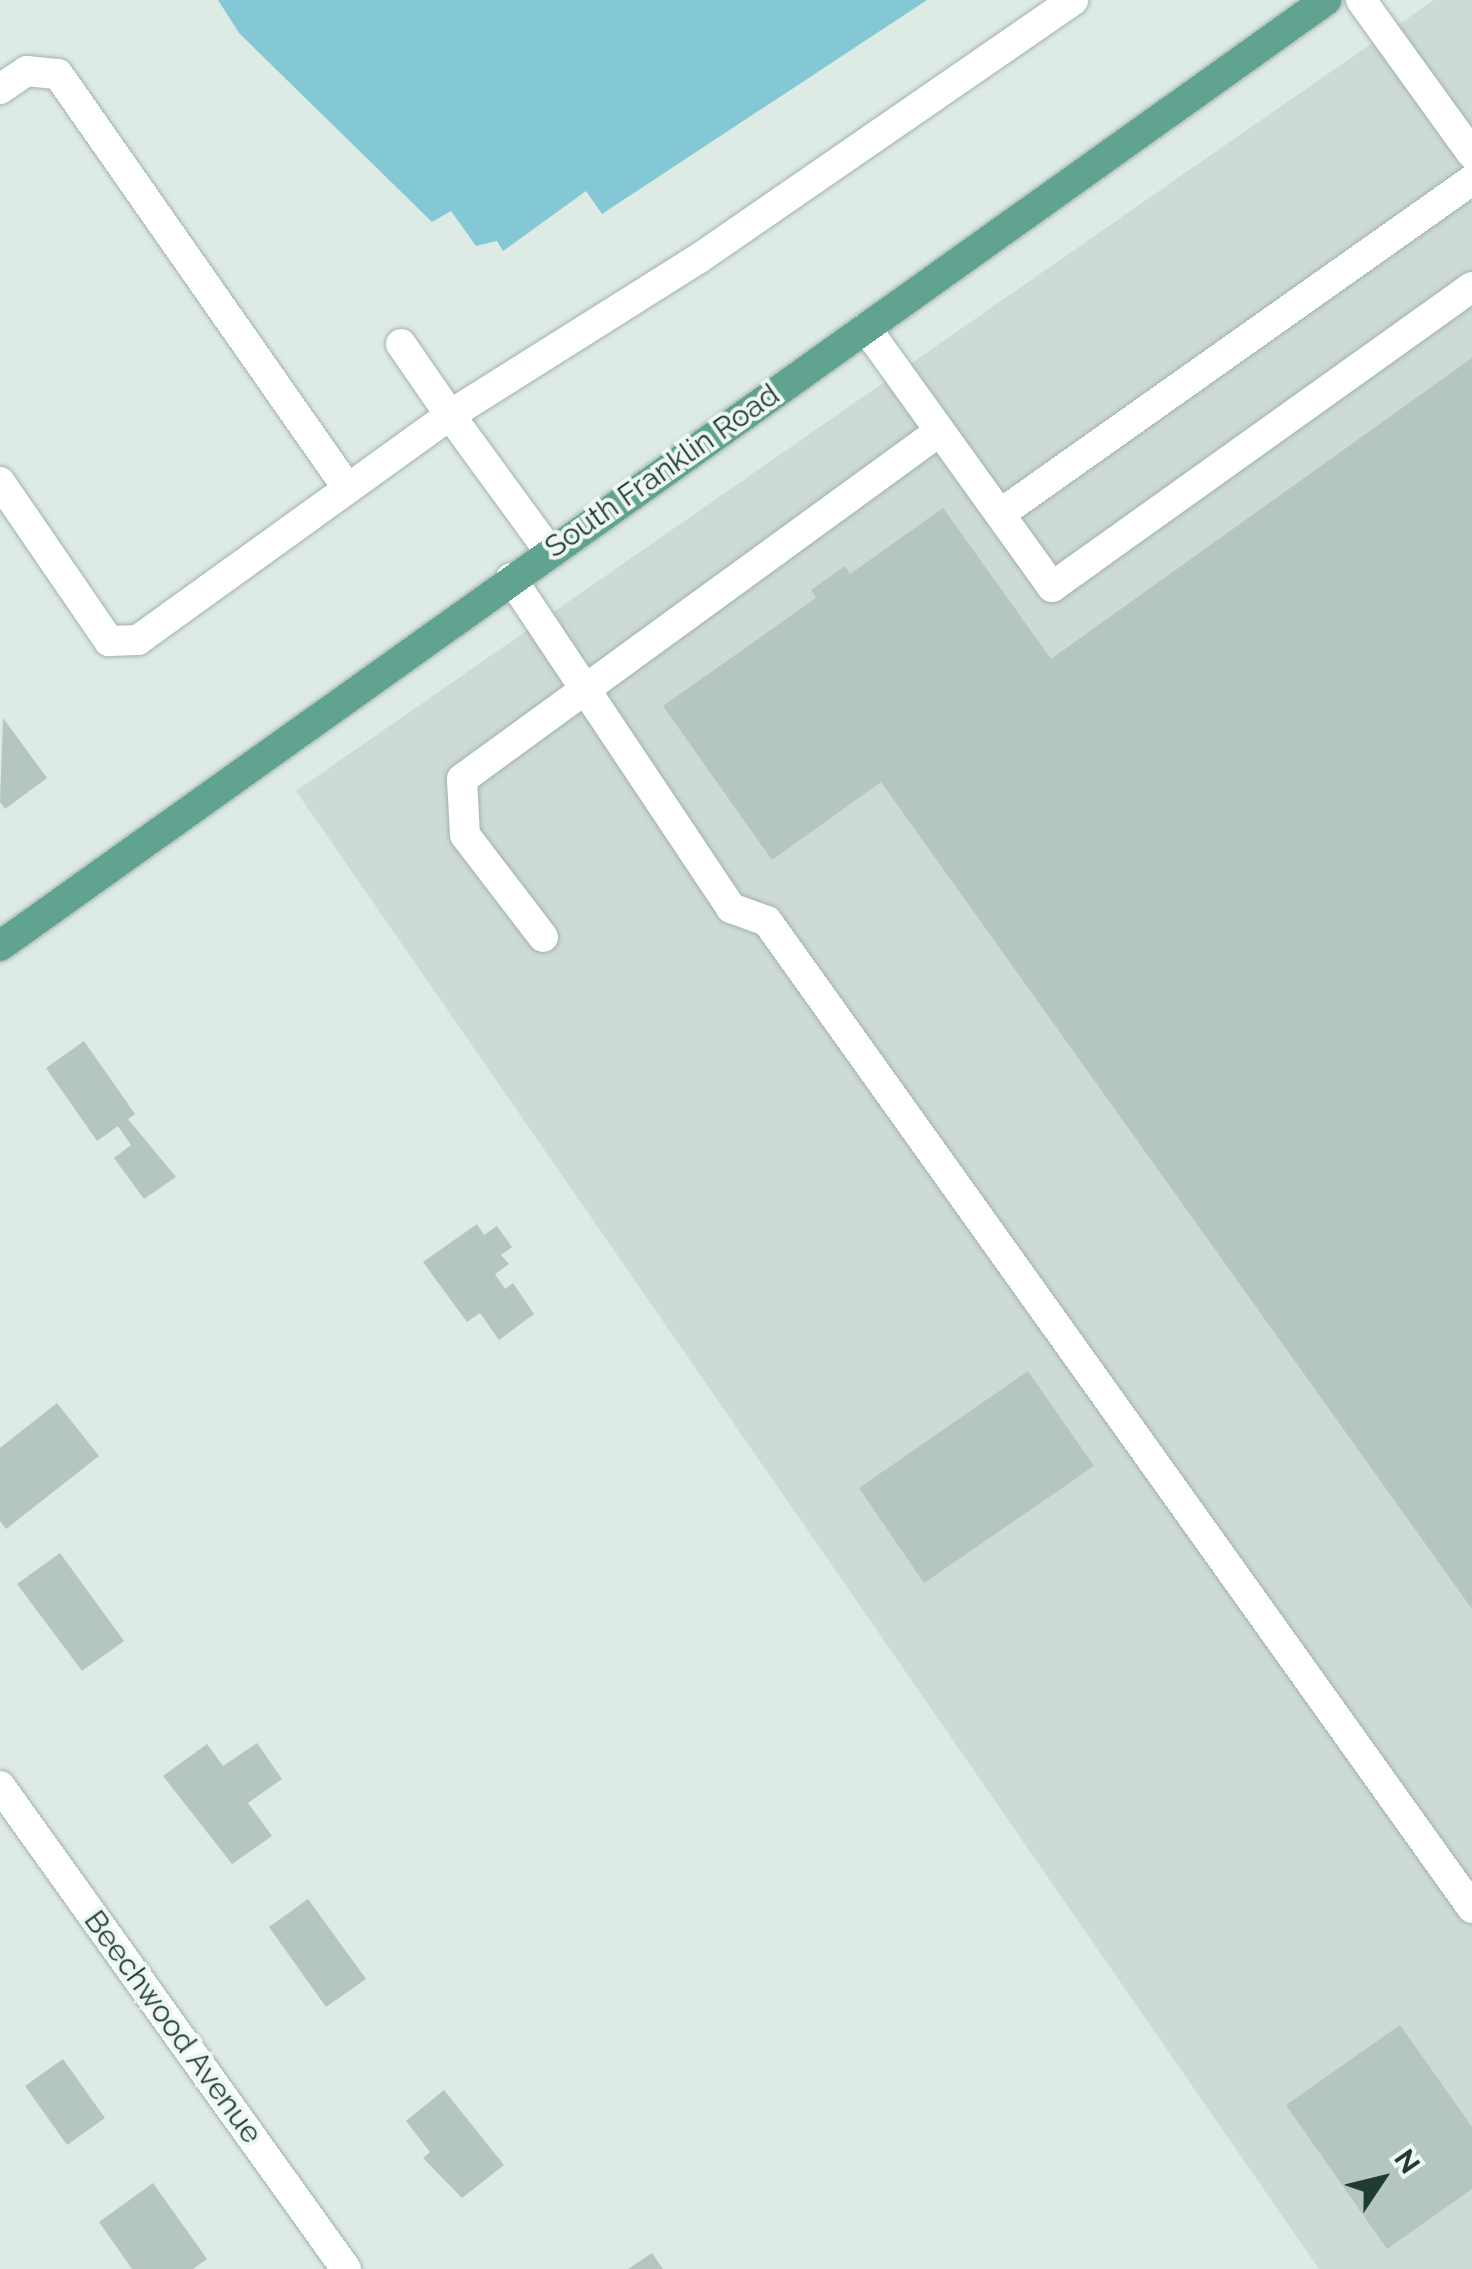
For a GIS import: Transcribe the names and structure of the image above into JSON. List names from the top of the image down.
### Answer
{
  "streets": {
    "main road": ["South Franklin Road"],
    "street": ["Beechwood Avenue"]
  },
  "north": "top right"
}
